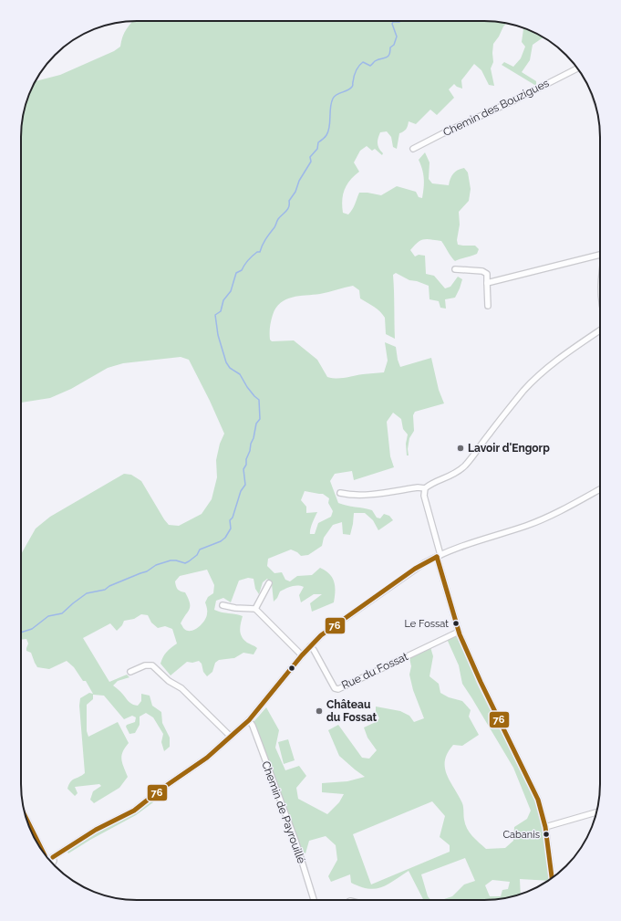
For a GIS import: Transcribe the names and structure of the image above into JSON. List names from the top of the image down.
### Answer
{
  "streets": {
    "street": ["Chemin des Bouzigues", "Rue du Fossat", "Chemin de Payrouillé"]
  },
  "places": [
    "Lavoir d'Engorp",
    "Le Fossat",
    "Château du Fossat",
    "Cabanis"
  ],
  "lines": ["transit line 76"]
}
